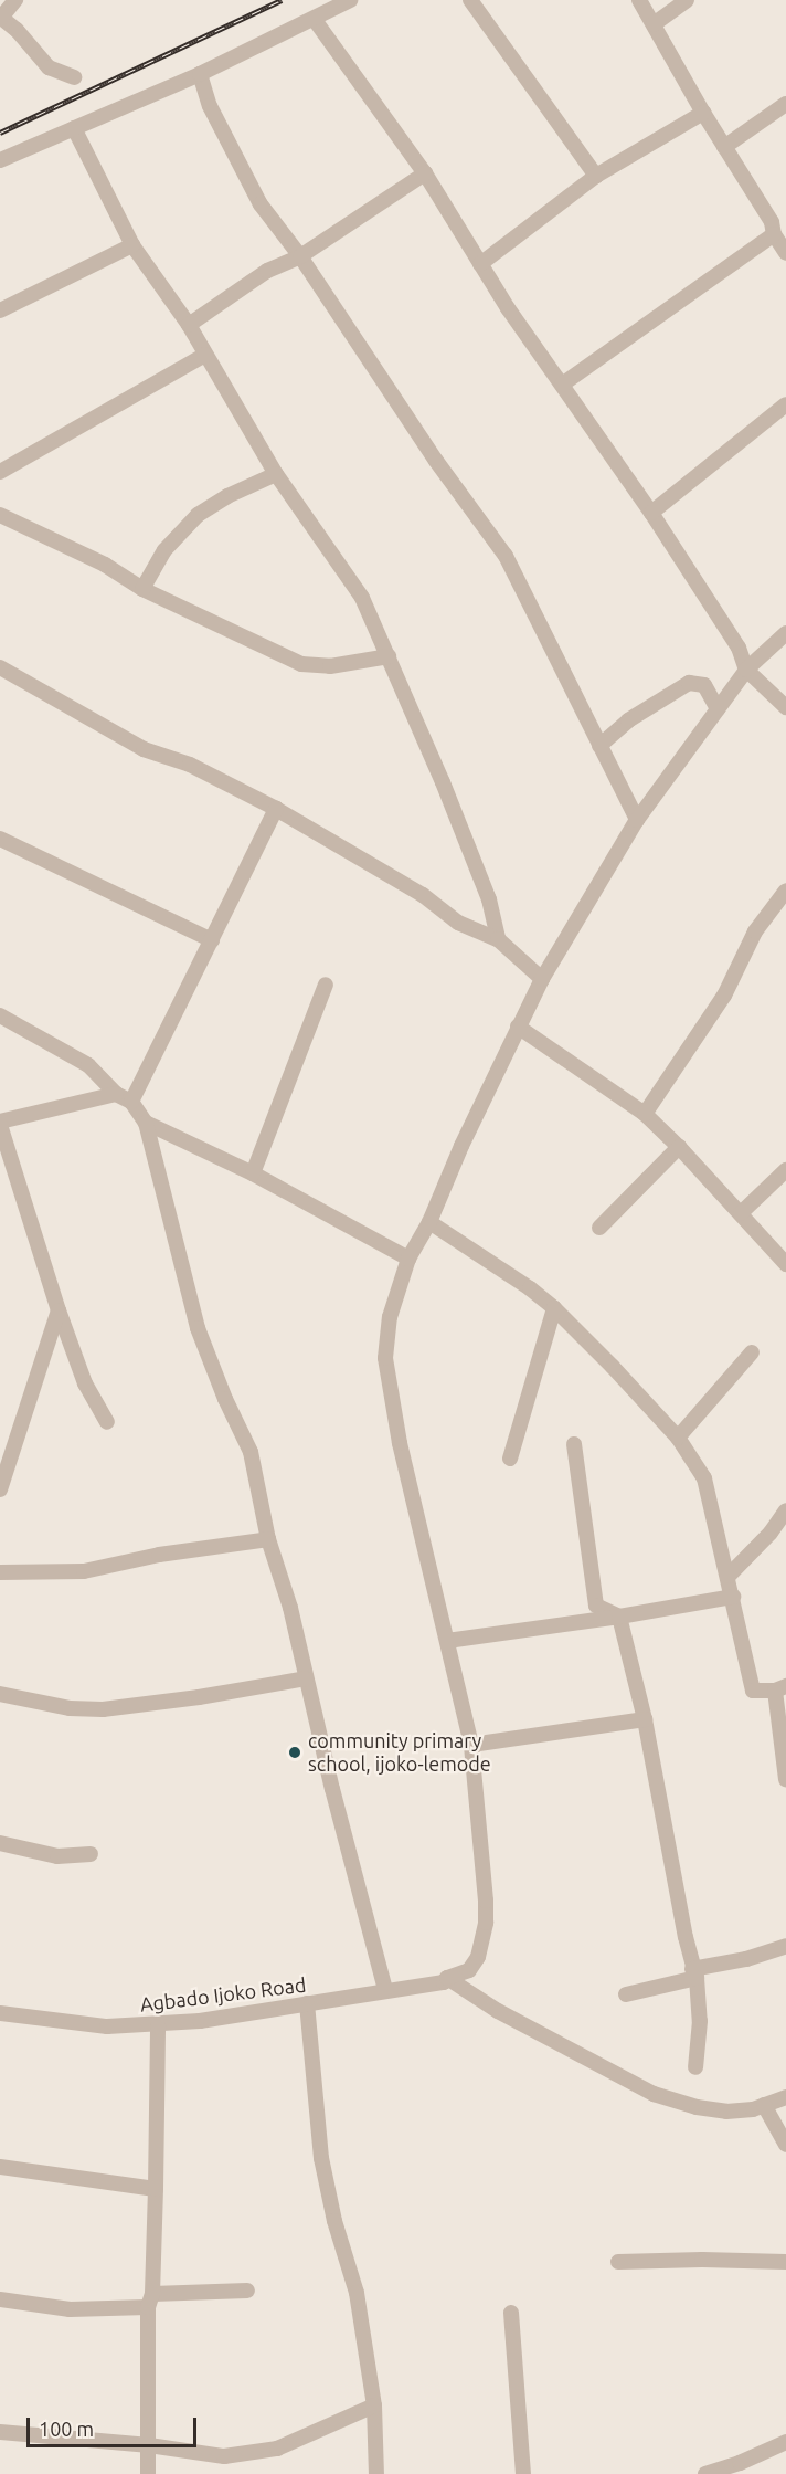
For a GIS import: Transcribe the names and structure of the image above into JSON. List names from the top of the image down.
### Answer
{
  "streets": {
    "street": ["Agbado Ijoko Road"]
  },
  "places": ["community primary school, ijoko-lemode"],
  "scale_bar": "100 m"
}
